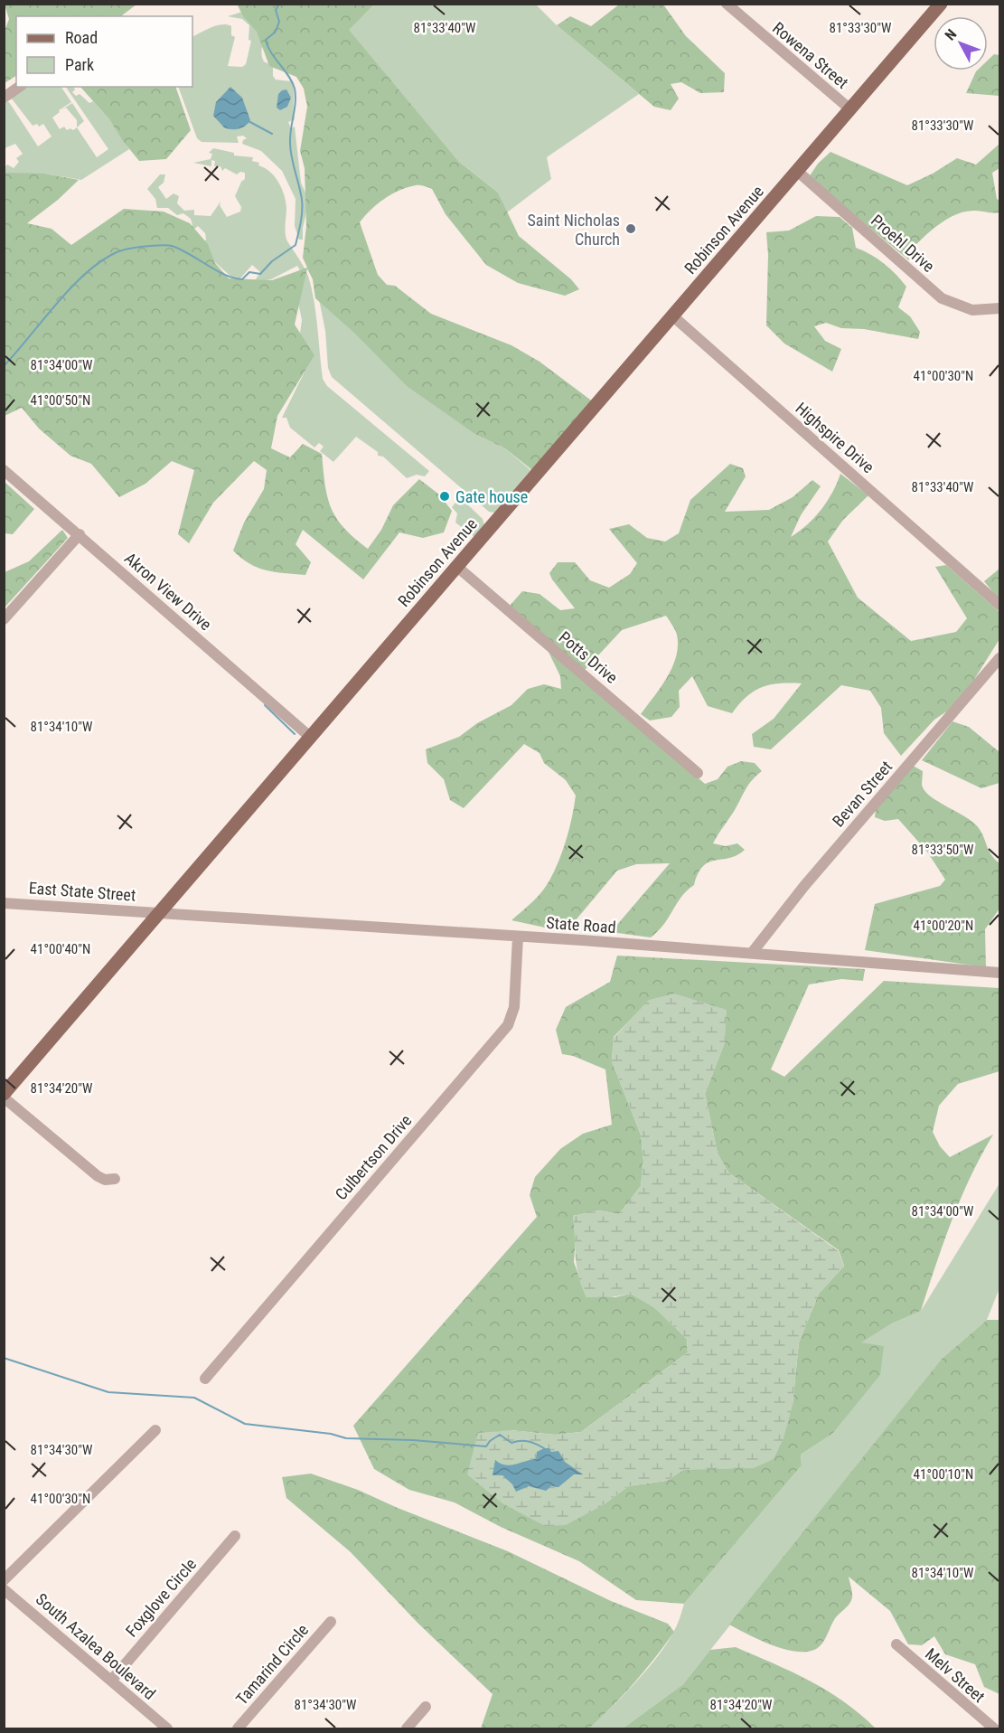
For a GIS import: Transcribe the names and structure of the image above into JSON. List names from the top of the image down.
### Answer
{
  "streets": {
    "main road": ["Robinson Avenue"],
    "street": [
      "Rowena Street",
      "Proehl Drive",
      "Highspire Drive",
      "Akron View Drive",
      "Potts Drive",
      "Bevan Street",
      "East State Street",
      "State Road",
      "Culbertson Drive",
      "Foxglove Circle",
      "South Azalea Boulevard",
      "Tamarind Circle",
      "Melv Street"
    ]
  },
  "crossings": [
    ["Rowena Street", "Robinson Avenue"],
    ["Robinson Avenue", "Proehl Drive"],
    ["Robinson Avenue", "Highspire Drive"],
    ["Robinson Avenue", "Akron View Drive"],
    ["Robinson Avenue", "Potts Drive"],
    ["Robinson Avenue", "East State Street"],
    ["Robinson Avenue", "State Road"],
    ["Bevan Street", "State Road"],
    ["East State Street", "State Road"],
    ["State Road", "Culbertson Drive"],
    ["Foxglove Circle", "South Azalea Boulevard"]
  ],
  "places": ["Saint Nicholas Church", "Gate house"],
  "legend": ["Road", "Park"],
  "north": "top left",
  "coordinates": [
    "81°33'40\"W",
    "81°33'30\"W",
    "81°34'00\"W",
    "41°00'30\"N",
    "41°00'50\"N",
    "81°34'10\"W",
    "81°33'50\"W",
    "41°00'20\"N",
    "41°00'40\"N",
    "81°34'20\"W",
    "81°34'30\"W",
    "41°00'10\"N"
  ]
}
